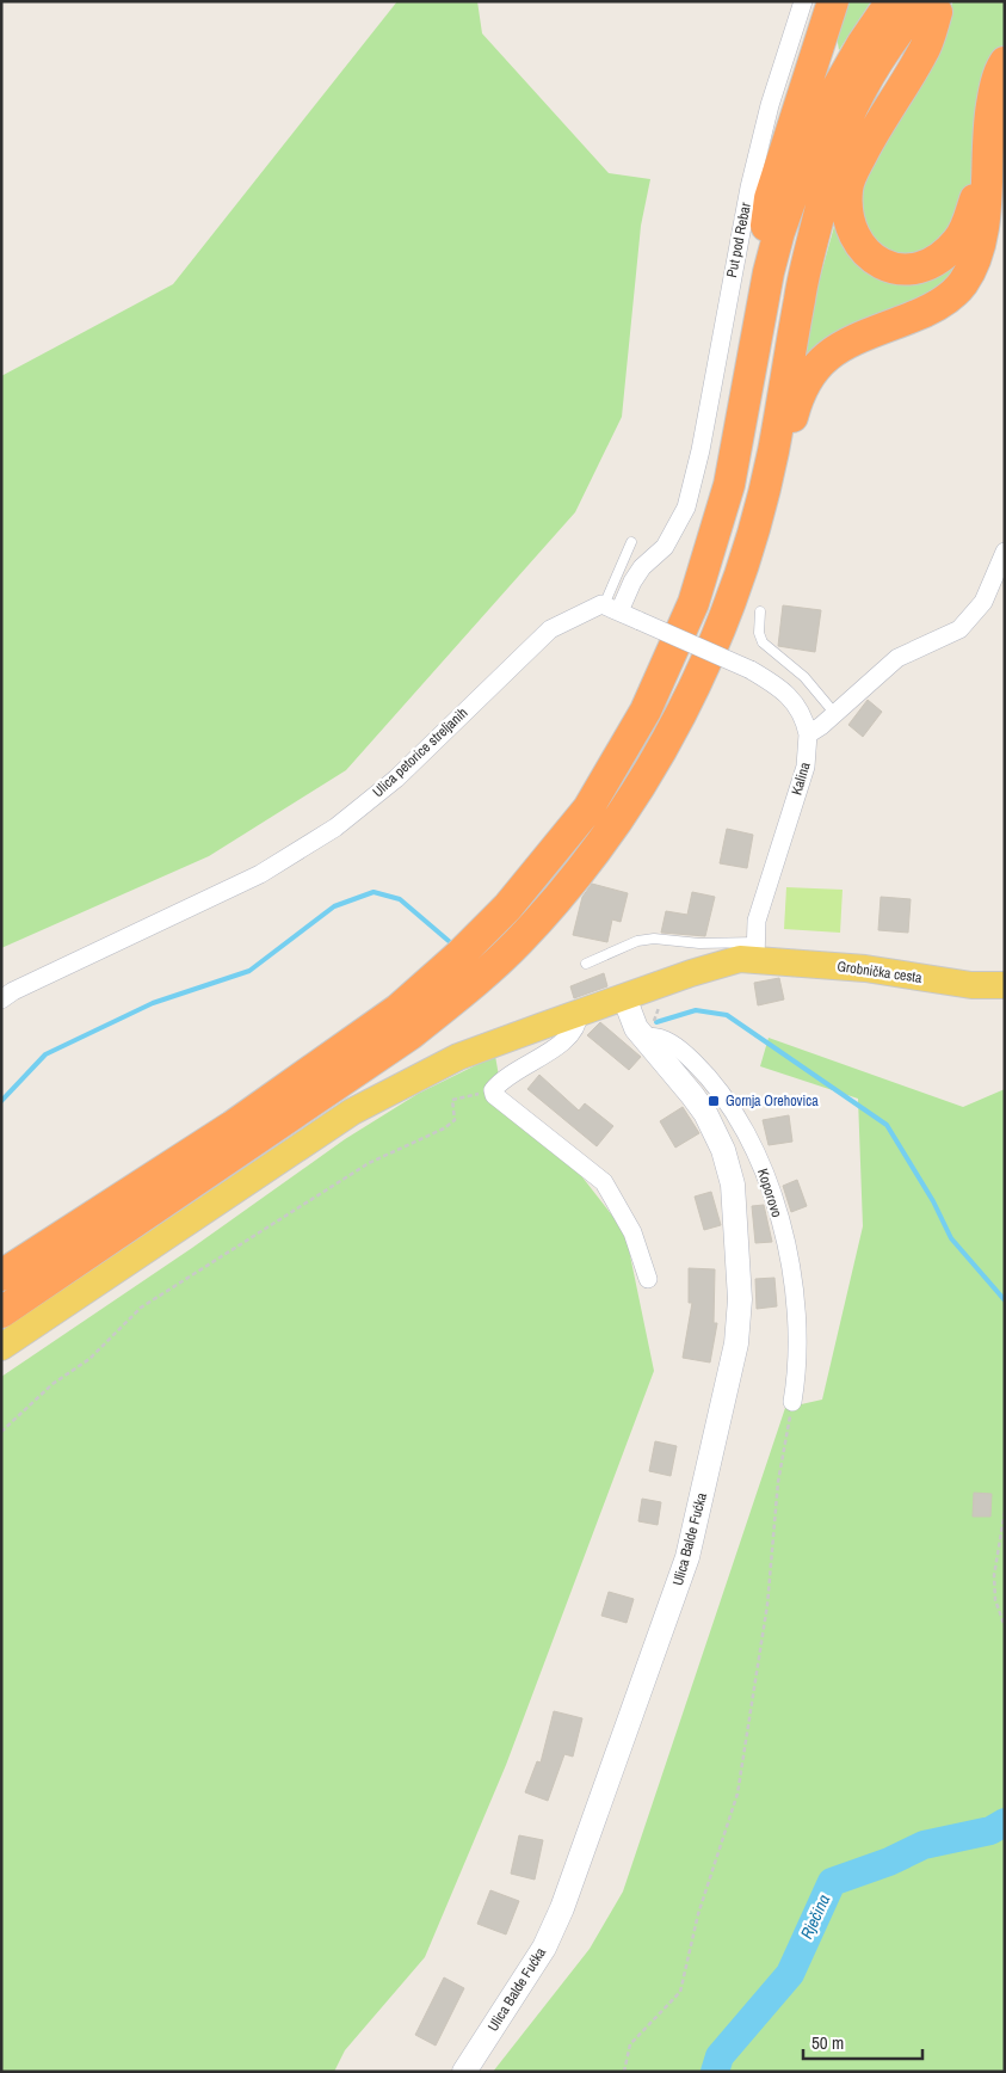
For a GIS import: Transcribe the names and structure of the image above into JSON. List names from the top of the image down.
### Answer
{
  "streets": {
    "main road": ["Grobnička cesta", "Ulica Balde Fućka"],
    "street": [
      "Put pod Rebar",
      "Ulica petorice streljanih",
      "Kalina",
      "Koporovo"
    ]
  },
  "crossings": [
    ["Put pod Rebar", "Ulica petorice streljanih"],
    ["Kalina", "Grobnička cesta"],
    ["Koporovo", "Ulica Balde Fućka"]
  ],
  "water": ["Rječina"],
  "places": {
    "transit": ["Gornja Orehovica"]
  },
  "scale_bar": "50 m"
}
